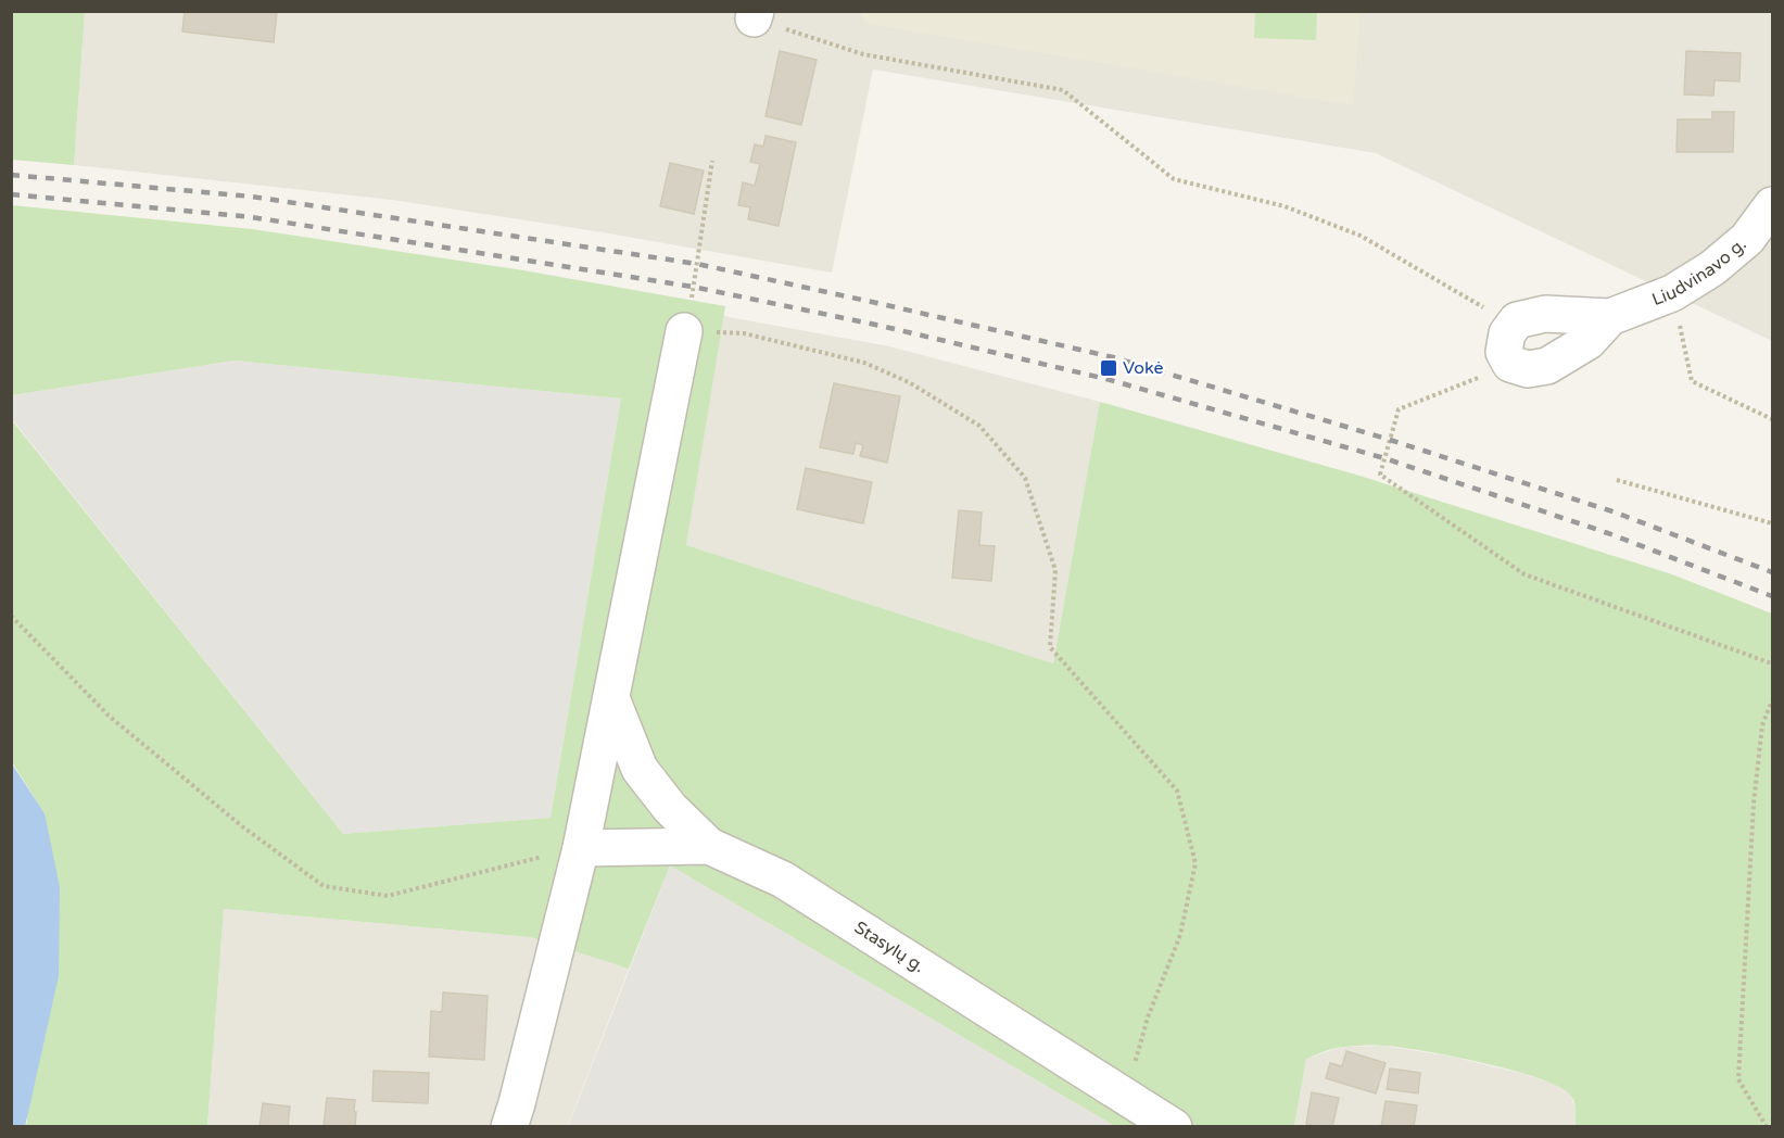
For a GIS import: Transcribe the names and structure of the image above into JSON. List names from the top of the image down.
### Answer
{
  "streets": {
    "street": ["Liudvinavo g.", "Stasylų g."]
  },
  "places": {
    "transit": ["Vokė"]
  }
}
